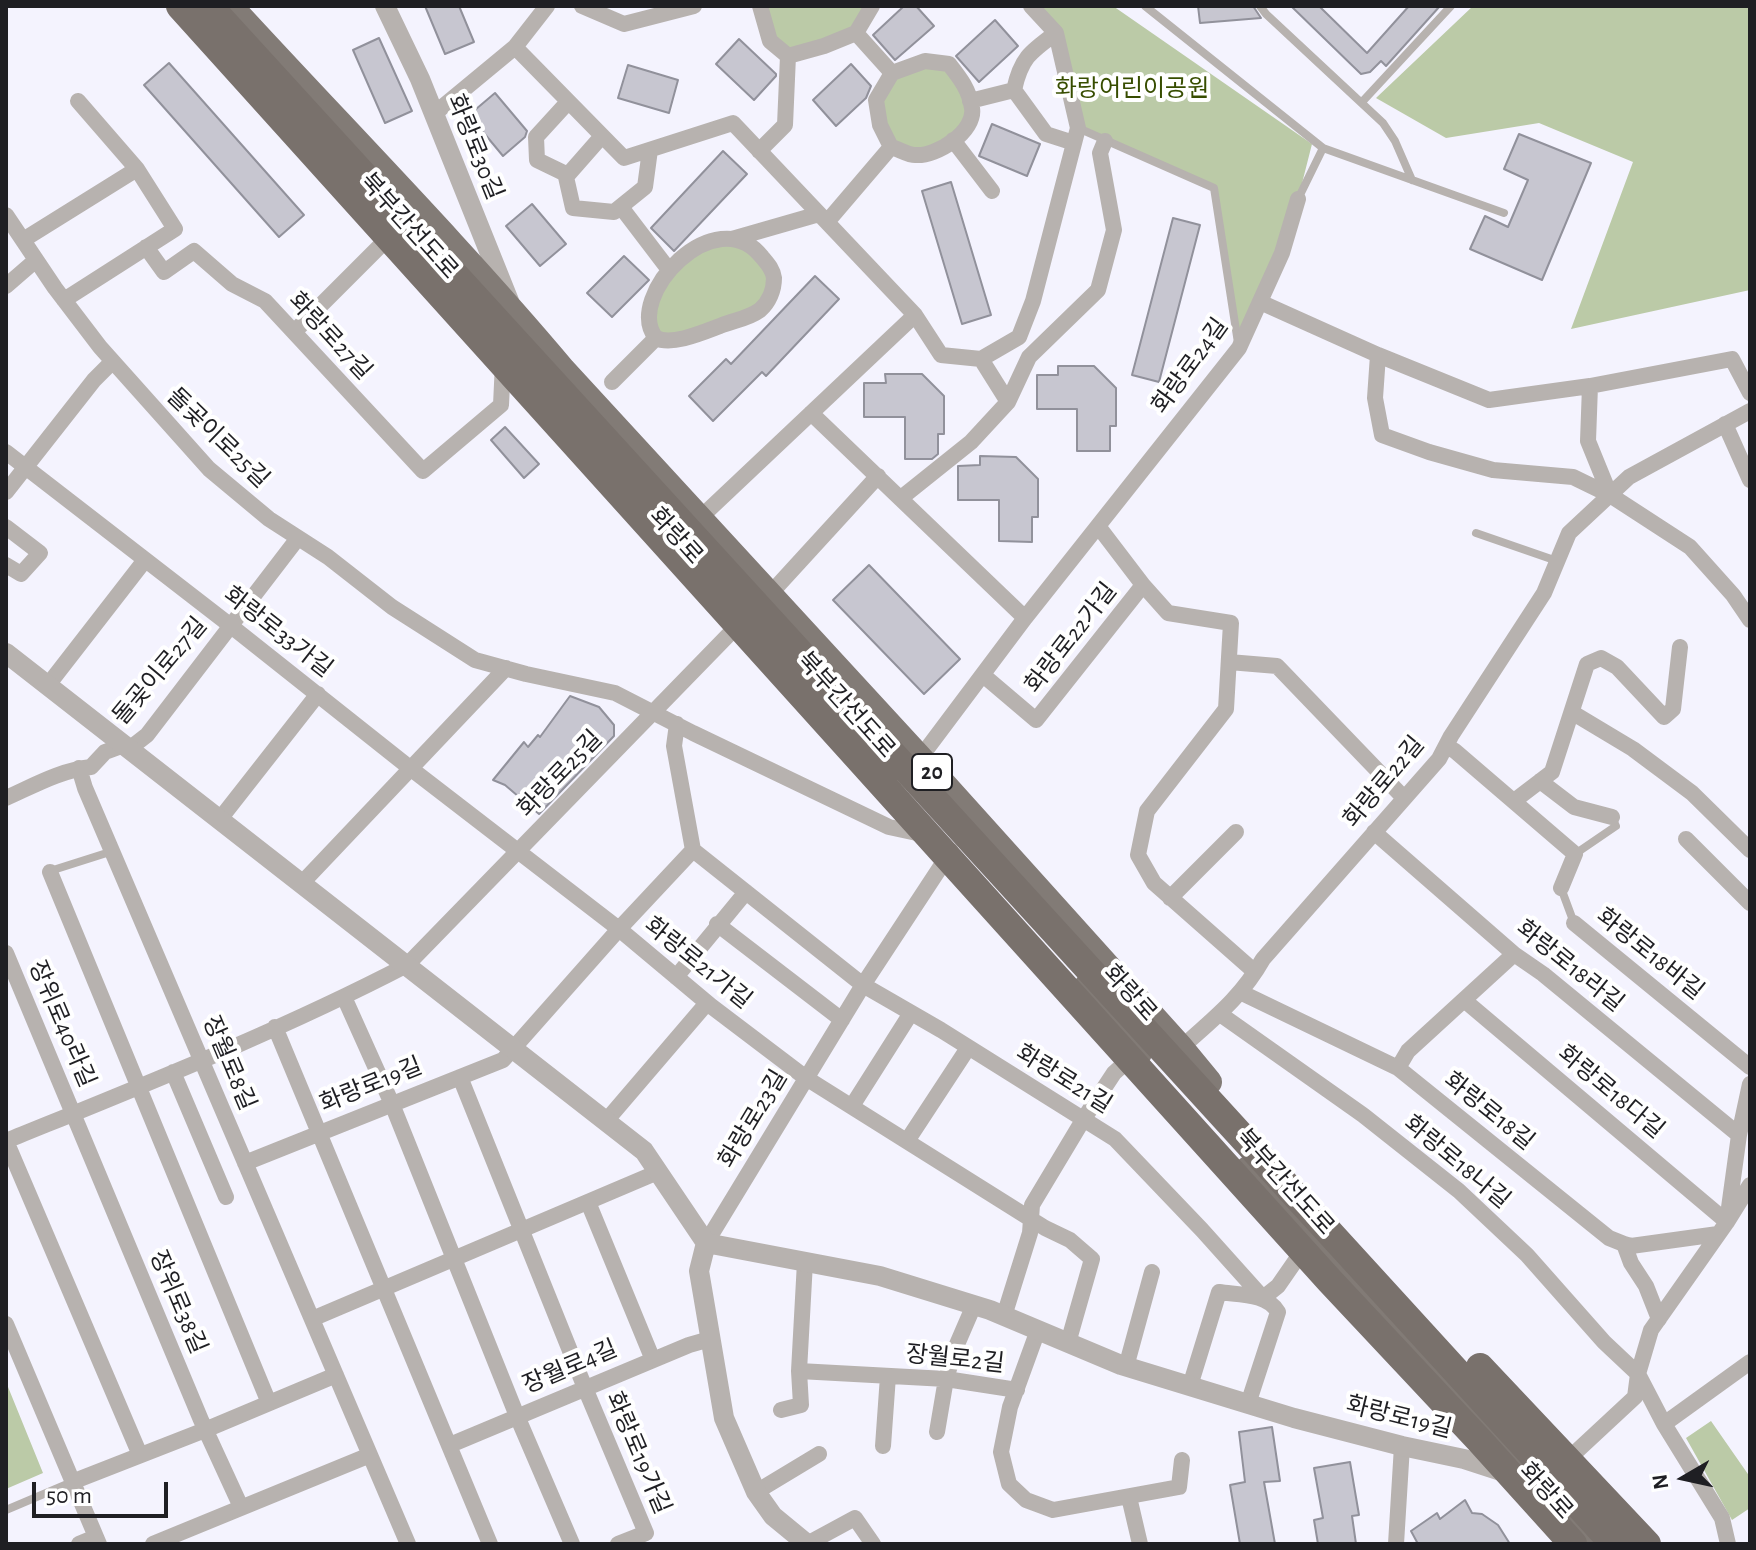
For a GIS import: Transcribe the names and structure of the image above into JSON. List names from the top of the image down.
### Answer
{
  "streets": {
    "highway": ["북부간선도로"],
    "main road": ["화랑로", "20"],
    "street": [
      "화랑로30길",
      "화랑로27길",
      "화랑로24길",
      "돌곶이로25길",
      "화랑로33가길",
      "화랑로22가길",
      "돌곶이로27길",
      "화랑로25길",
      "화랑로22길",
      "화랑로18바길",
      "화랑로21가길",
      "화랑로18라길",
      "장위로40라길",
      "장월로8길",
      "화랑로21길",
      "화랑로19길",
      "화랑로18다길",
      "화랑로18길",
      "화랑로23길",
      "화랑로18나길",
      "장위로38길",
      "장월로2길",
      "장월로4길",
      "화랑로19가길"
    ]
  },
  "crossings": [
    ["화랑로30길", "화랑로"],
    ["화랑로27길", "화랑로"],
    ["화랑로24길", "화랑로"],
    ["화랑로24길", "화랑로22가길"],
    ["돌곶이로25길", "화랑로25길"],
    ["화랑로", "화랑로25길"],
    ["화랑로", "화랑로22길"],
    ["화랑로", "화랑로21가길"],
    ["화랑로", "화랑로21길"],
    ["화랑로", "화랑로19길"],
    ["화랑로", "화랑로23길"],
    ["화랑로", "화랑로18나길"],
    ["화랑로33가길", "돌곶이로27길"],
    ["화랑로33가길", "화랑로25길"],
    ["화랑로33가길", "화랑로21가길"],
    ["화랑로22가길", "화랑로22길"],
    ["돌곶이로27길", "화랑로25길"],
    ["화랑로25길", "화랑로21가길"],
    ["화랑로22길", "화랑로18라길"],
    ["화랑로22길", "화랑로18길"],
    ["화랑로22길", "화랑로18나길"],
    ["화랑로21가길", "화랑로19길"],
    ["화랑로21가길", "화랑로23길"],
    ["장위로40라길", "장위로38길"],
    ["장월로8길", "화랑로19길"],
    ["화랑로21길", "화랑로19길"],
    ["화랑로21길", "화랑로23길"],
    ["화랑로19길", "화랑로23길"],
    ["화랑로19길", "장월로2길"],
    ["화랑로19길", "화랑로19가길"],
    ["장월로4길", "화랑로19가길"]
  ],
  "parks": ["화랑어린이공원"],
  "scale_bar": "50 m",
  "north": "left"
}
